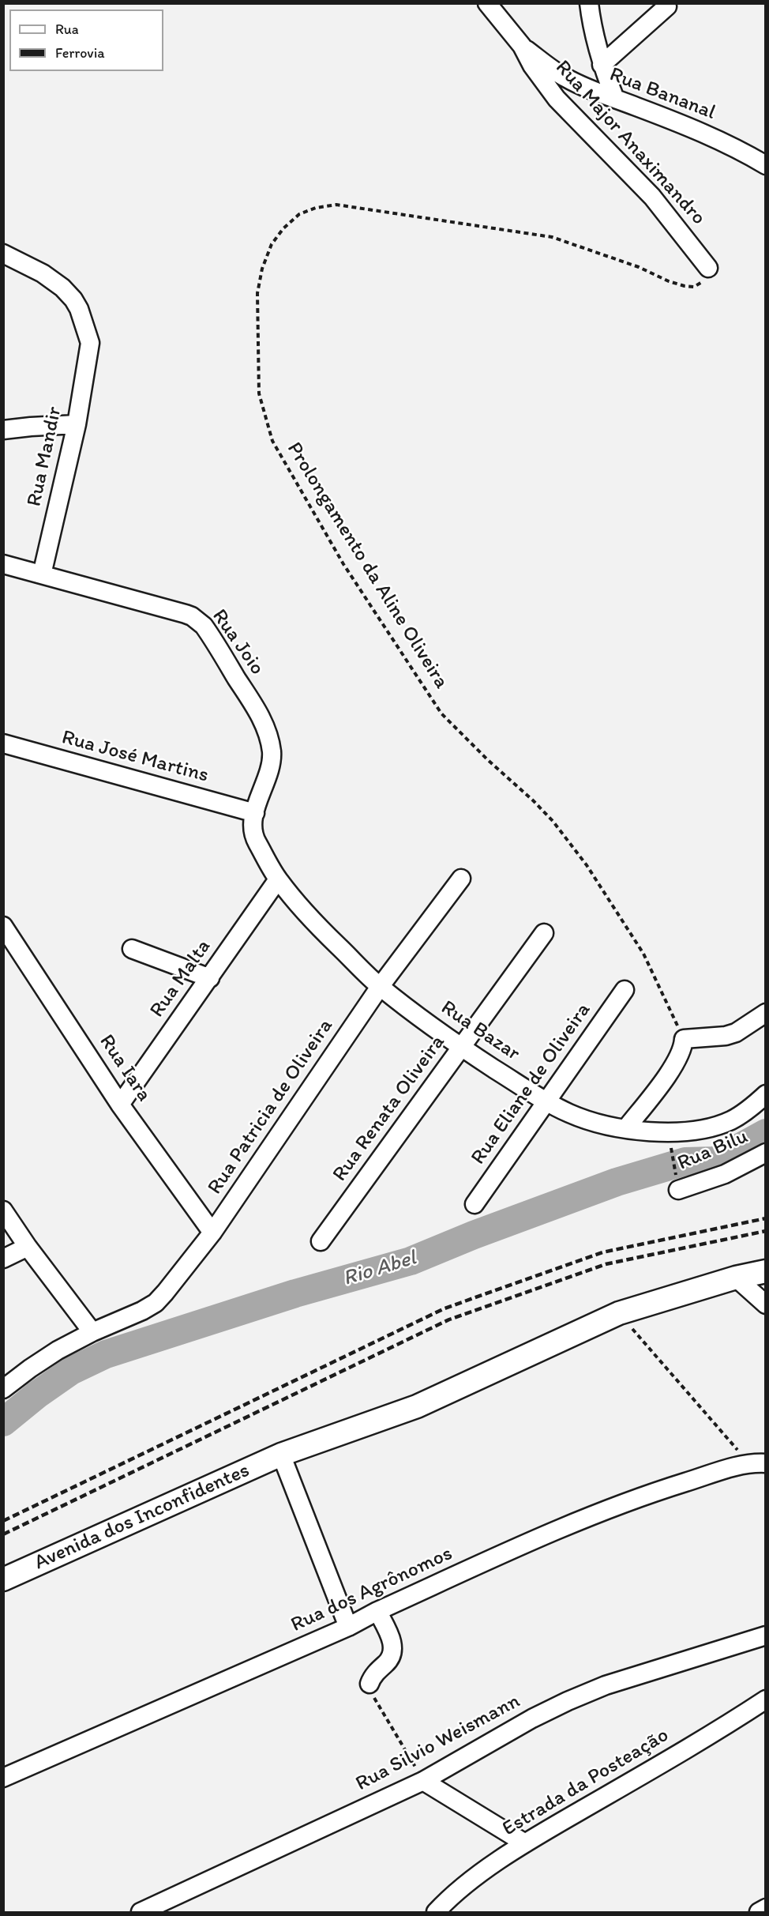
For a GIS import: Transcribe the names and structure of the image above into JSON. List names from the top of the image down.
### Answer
{
  "streets": {
    "main road": ["Avenida dos Inconfidentes"],
    "street": [
      "Rua Bananal",
      "Rua Major Anaximandro",
      "Rua Mandir",
      "Rua Joio",
      "Rua José Martins",
      "Rua Malta",
      "Rua Bazar",
      "Rua Iara",
      "Rua Eliane de Oliveira",
      "Rua Patricia de Oliveira",
      "Rua Renata Oliveira",
      "Rua Bilu",
      "Rua dos Agrônomos",
      "Rua Silvio Weismann",
      "Estrada da Posteação"
    ],
    "path": ["Prolongamento da Aline Oliveira"]
  },
  "crossings": [
    ["Rua Bananal", "Rua Major Anaximandro"],
    ["Rua Major Anaximandro", "Prolongamento da Aline Oliveira"],
    ["Rua Mandir", "Rua Joio"],
    ["Rua Joio", "Rua José Martins"],
    ["Rua Joio", "Rua Bazar"],
    ["Rua José Martins", "Rua Bazar"],
    ["Rua Malta", "Rua Bazar"],
    ["Rua Malta", "Rua Iara"],
    ["Rua Bazar", "Rua Eliane de Oliveira"],
    ["Rua Bazar", "Rua Patricia de Oliveira"],
    ["Rua Bazar", "Rua Renata Oliveira"],
    ["Rua Iara", "Rua Patricia de Oliveira"]
  ],
  "water": ["Rio Abel"],
  "legend": ["Rua", "Ferrovia"]
}
